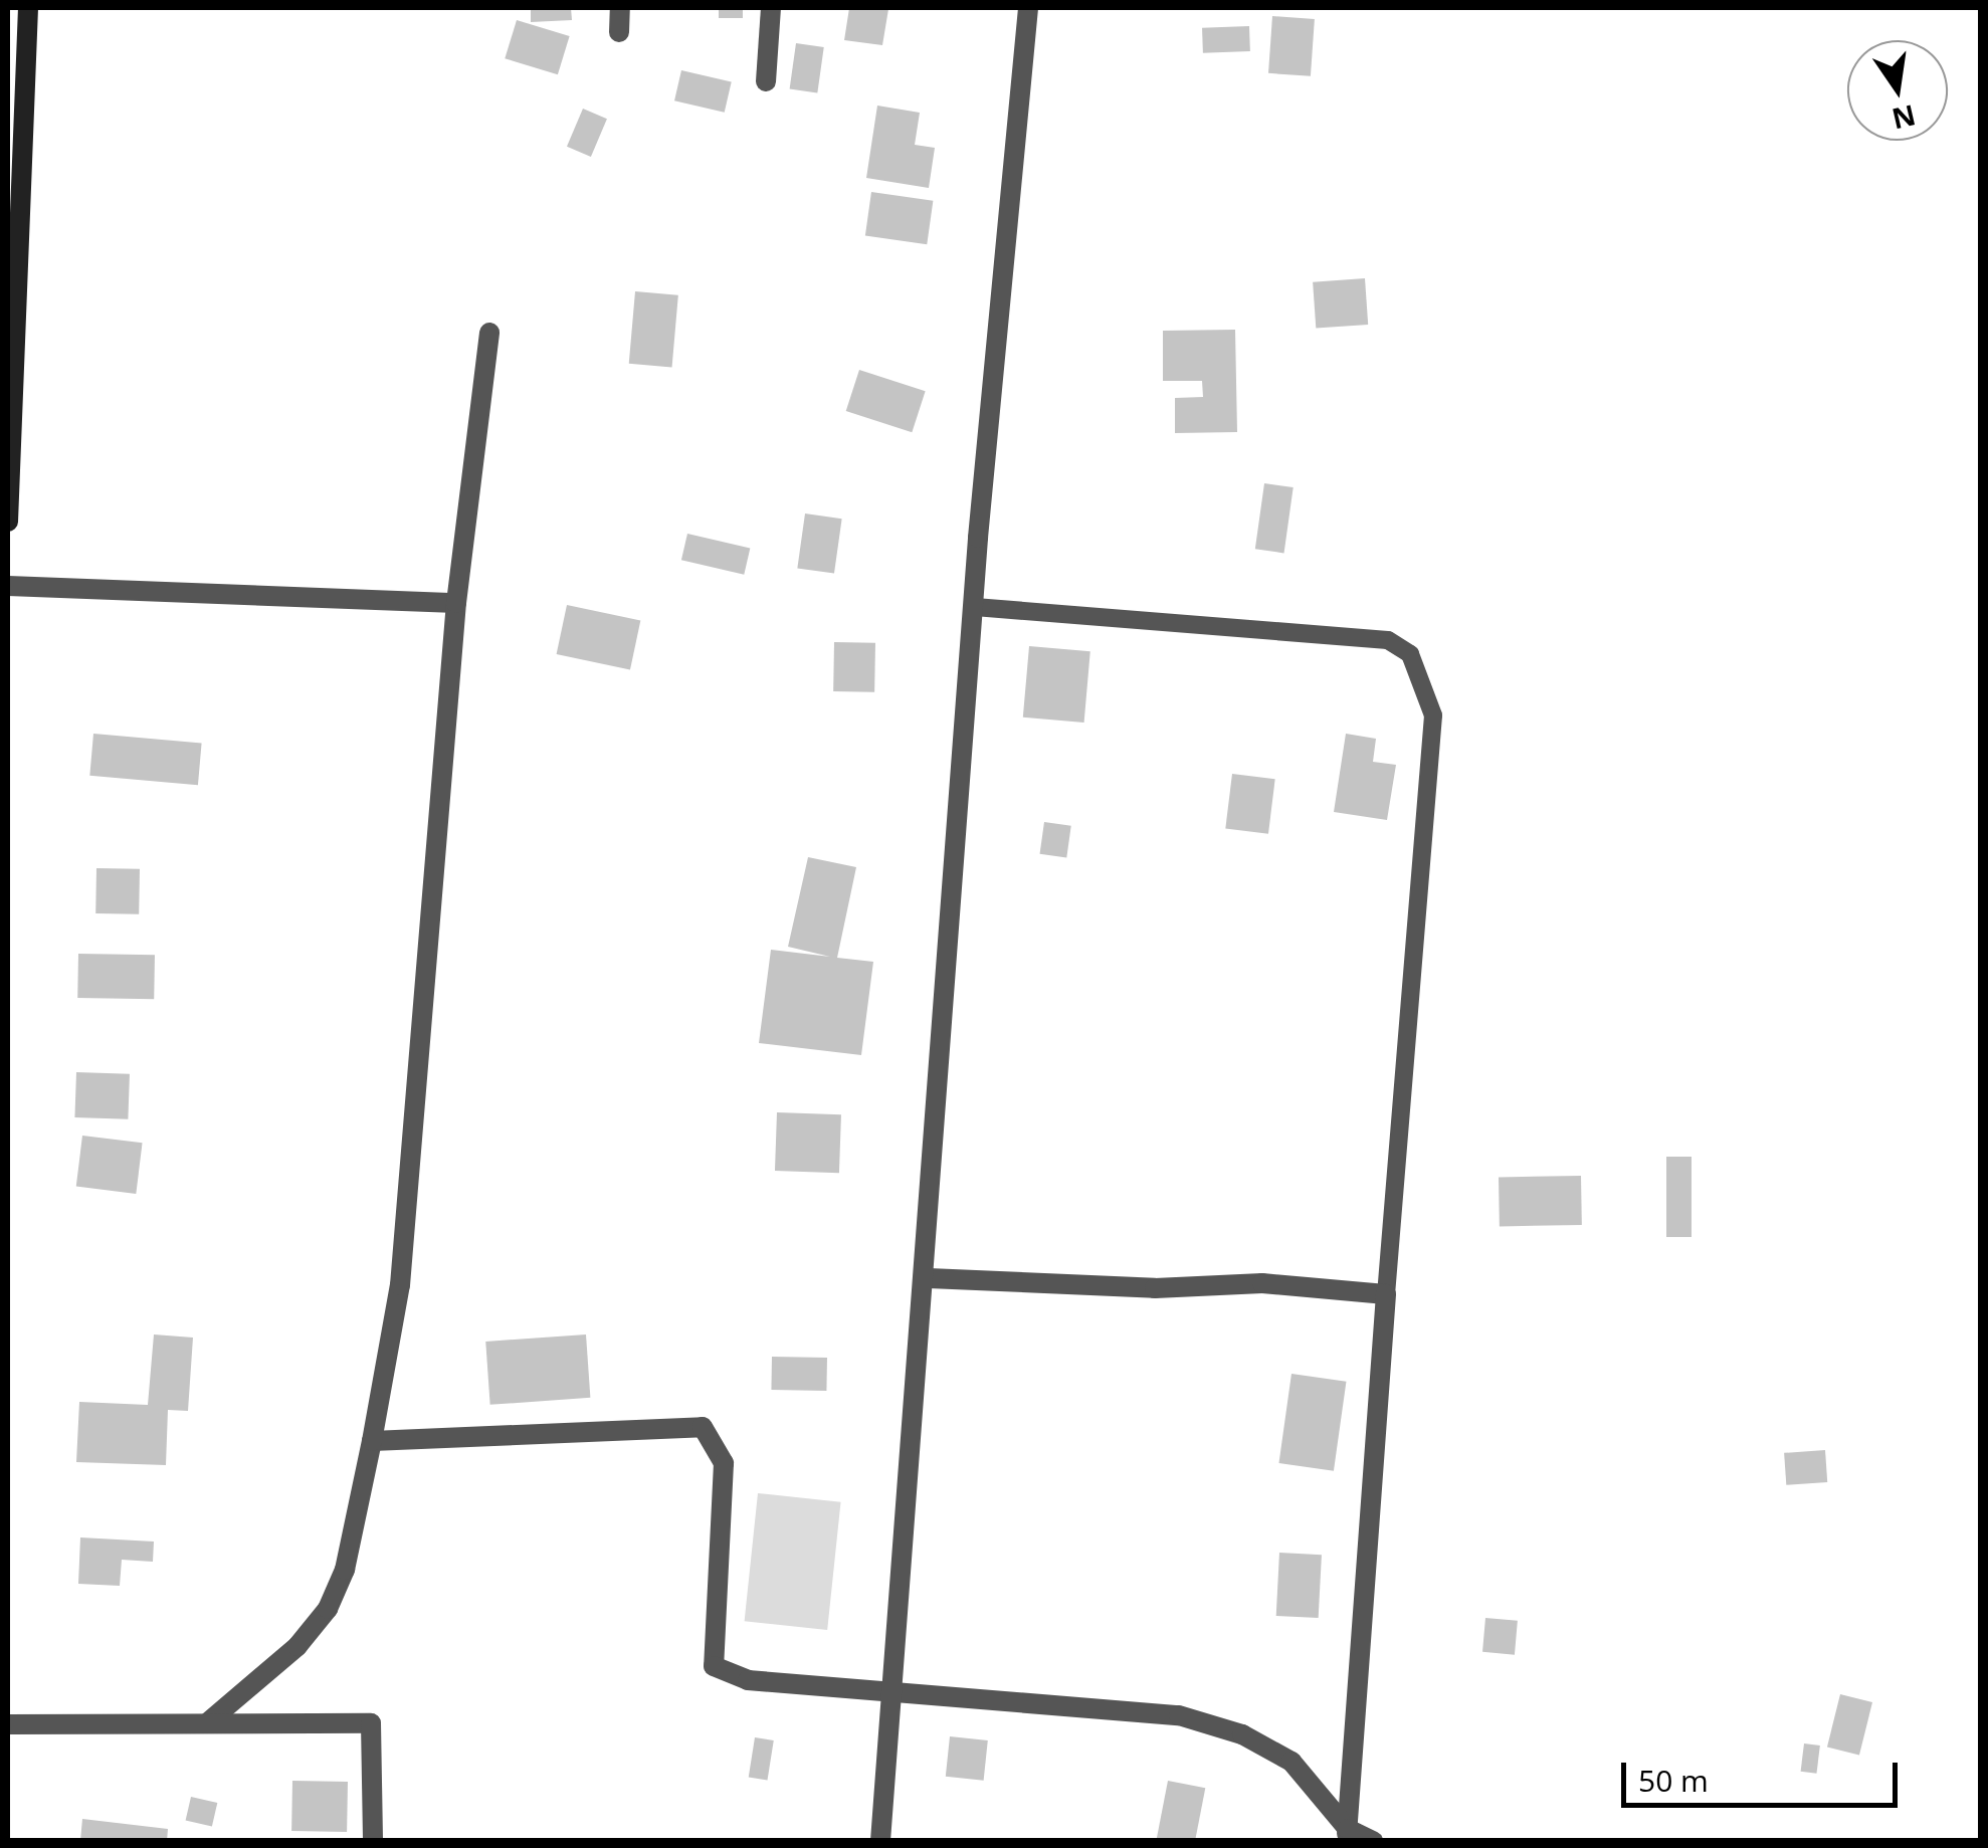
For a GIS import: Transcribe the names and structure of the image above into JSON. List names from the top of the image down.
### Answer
{
  "scale_bar": "50 m",
  "north": "bottom"
}
